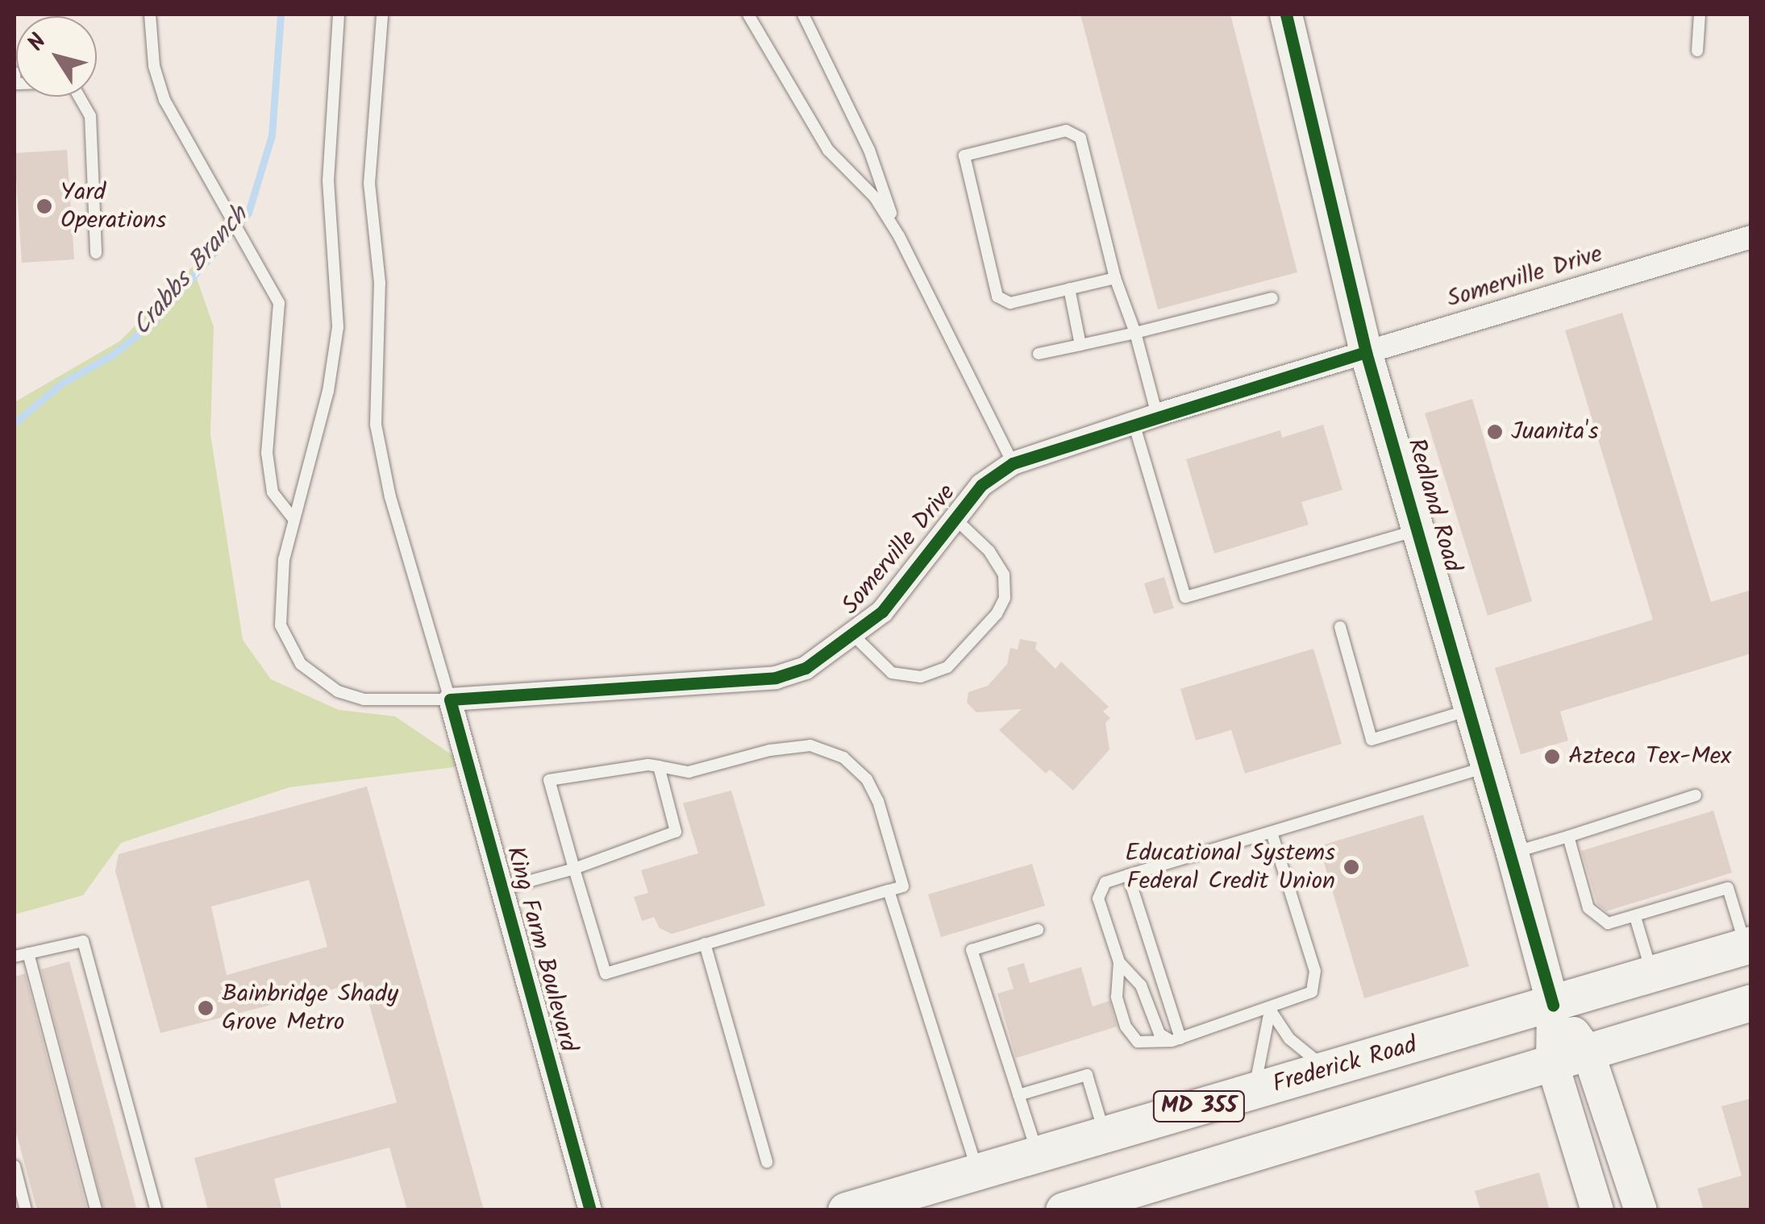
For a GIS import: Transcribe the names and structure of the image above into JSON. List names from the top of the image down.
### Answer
{
  "streets": {
    "main road": ["Redland Road", "Frederick Road", "MD 355"],
    "street": ["Somerville Drive", "King Farm Boulevard"]
  },
  "crossings": [
    ["Somerville Drive", "Redland Road"],
    ["Somerville Drive", "King Farm Boulevard"],
    ["Redland Road", "Frederick Road"]
  ],
  "water": ["Crabbs Branch"],
  "places": [
    "Yard Operations",
    "Juanita's",
    "Azteca Tex-Mex",
    "Educational Systems Federal Credit Union",
    "Bainbridge Shady Grove Metro"
  ],
  "north": "top left"
}
